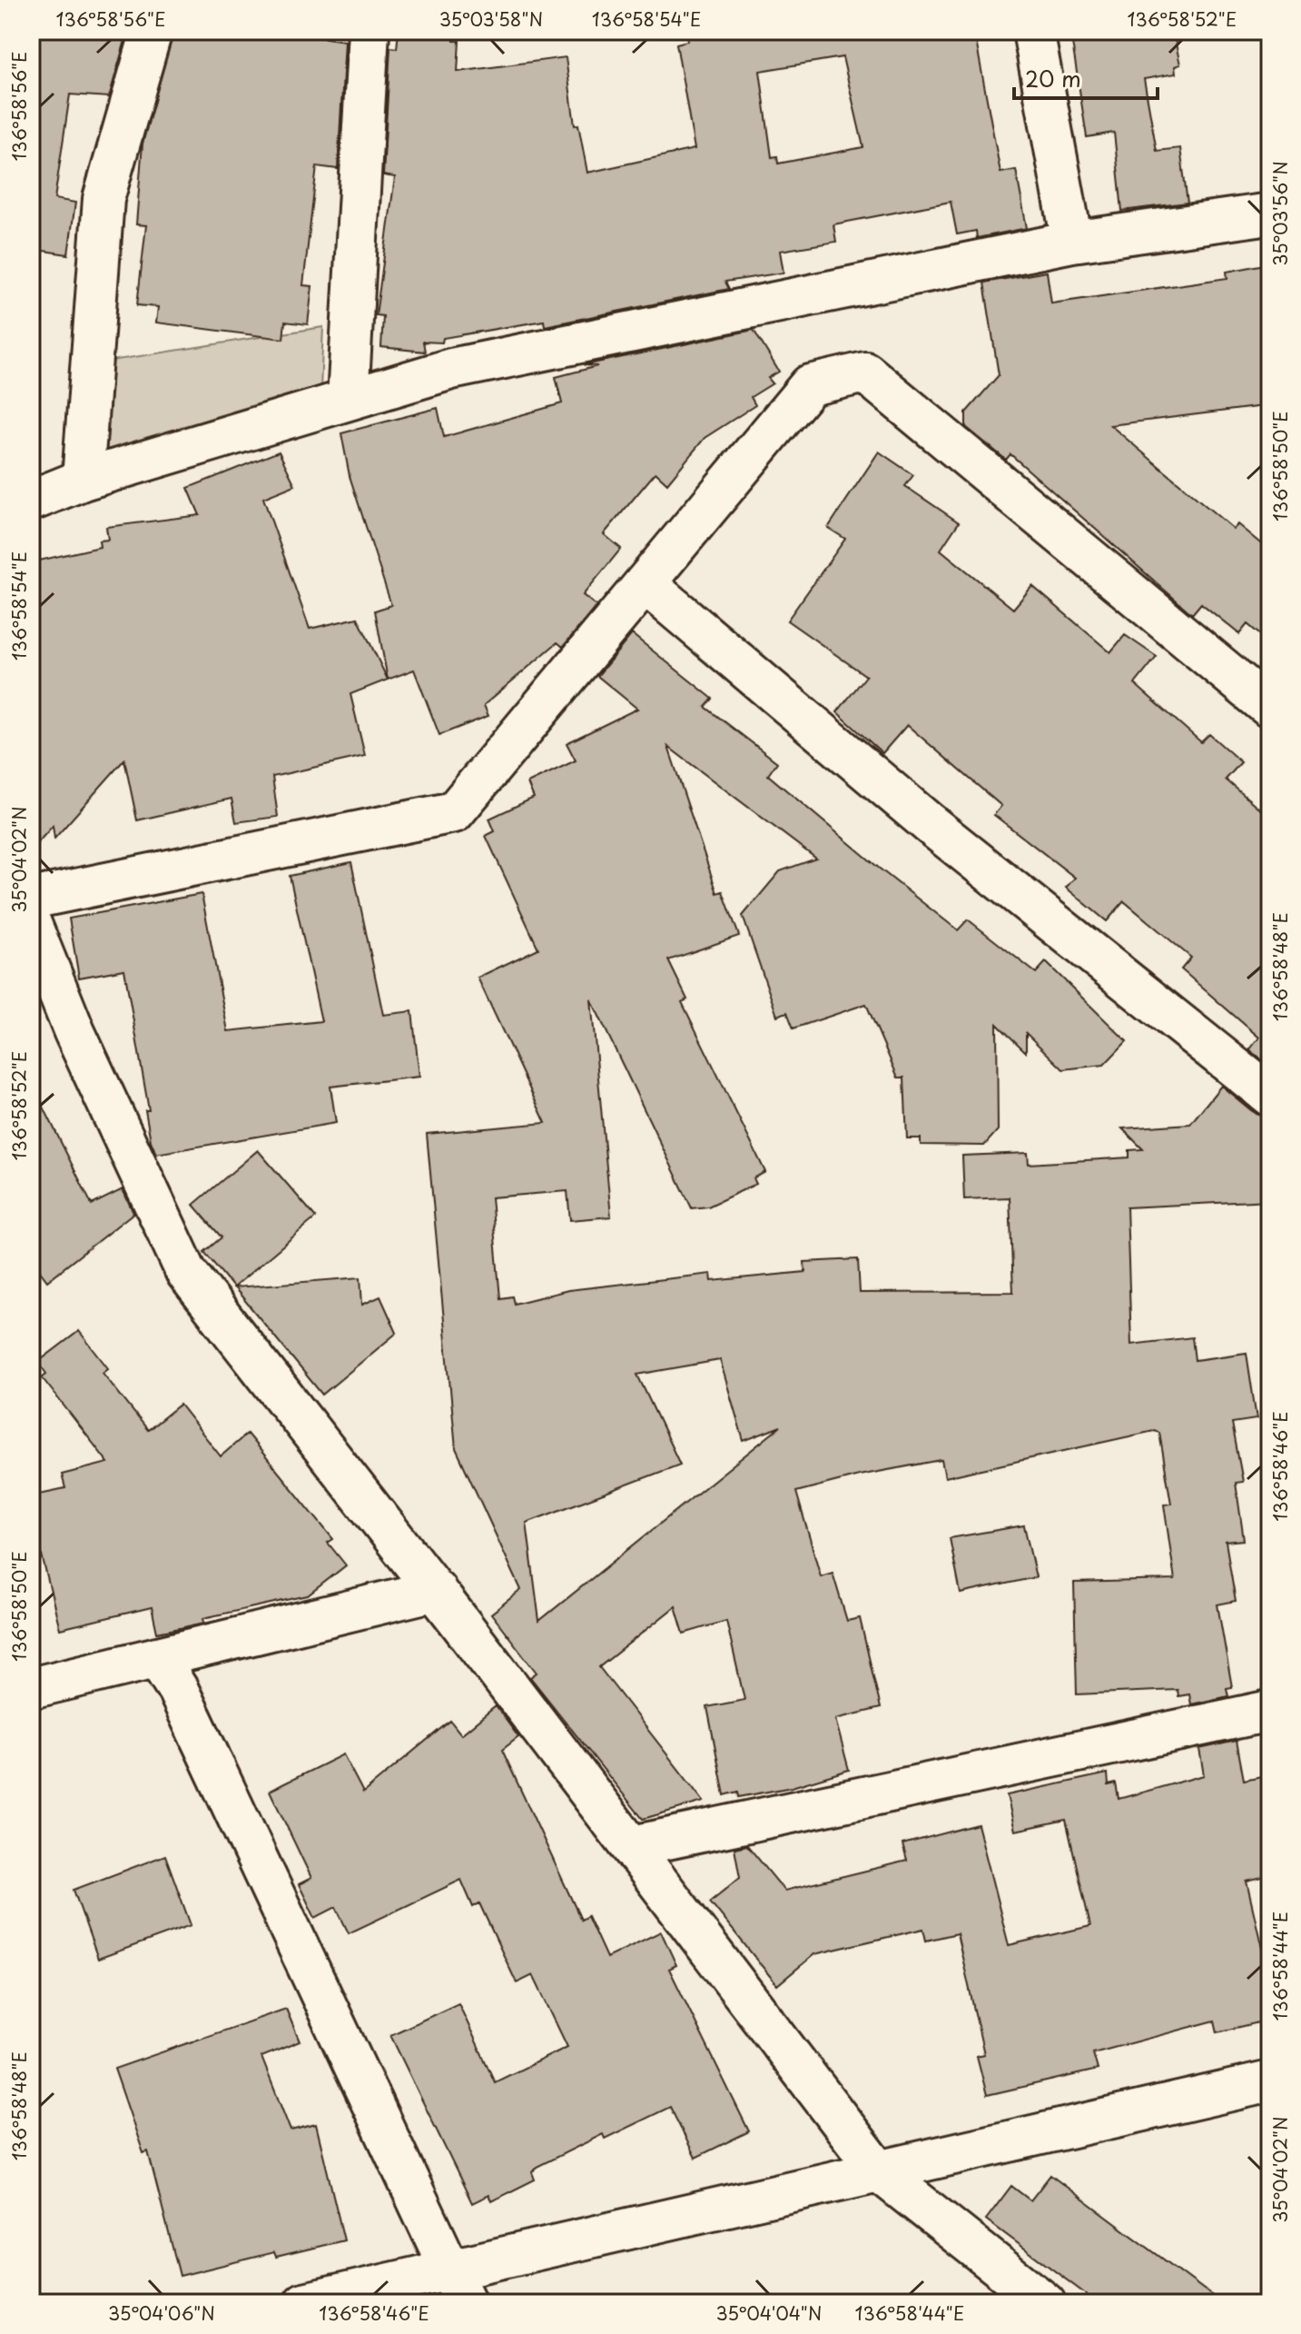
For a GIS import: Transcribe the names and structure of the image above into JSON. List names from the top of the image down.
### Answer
{
  "scale_bar": "20 m",
  "coordinates": [
    "136°58'56\"E",
    "35°03'58\"N",
    "136°58'54\"E",
    "136°58'52\"E",
    "35°03'56\"N",
    "136°58'50\"E",
    "35°04'02\"N",
    "136°58'48\"E",
    "136°58'46\"E",
    "136°58'44\"E",
    "35°04'06\"N",
    "35°04'04\"N"
  ]
}
